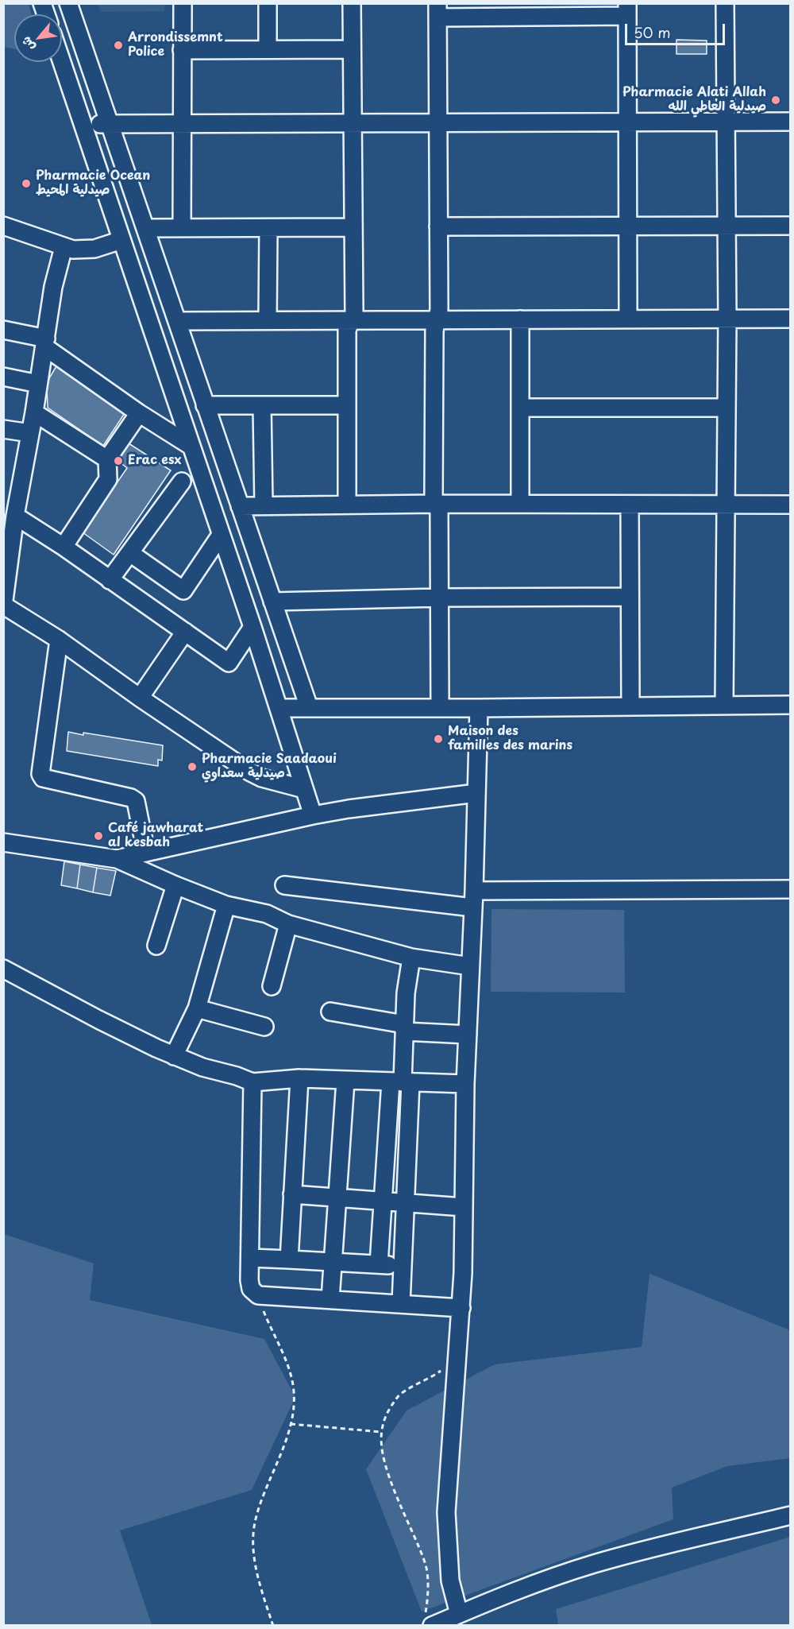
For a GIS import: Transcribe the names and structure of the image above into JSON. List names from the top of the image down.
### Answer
{
  "places": [
    "Arrondissemnt Police",
    "Pharmacie Alati Allah صيدلية العاطي الله",
    "Pharmacie Ocean صيدلية المحيط",
    "Erac esx",
    "Maison des familles des marins",
    "Pharmacie Saadaoui صيدلية سعداوي",
    "Café jawharat al kesbah"
  ],
  "scale_bar": "50 m",
  "north": "bottom left"
}
